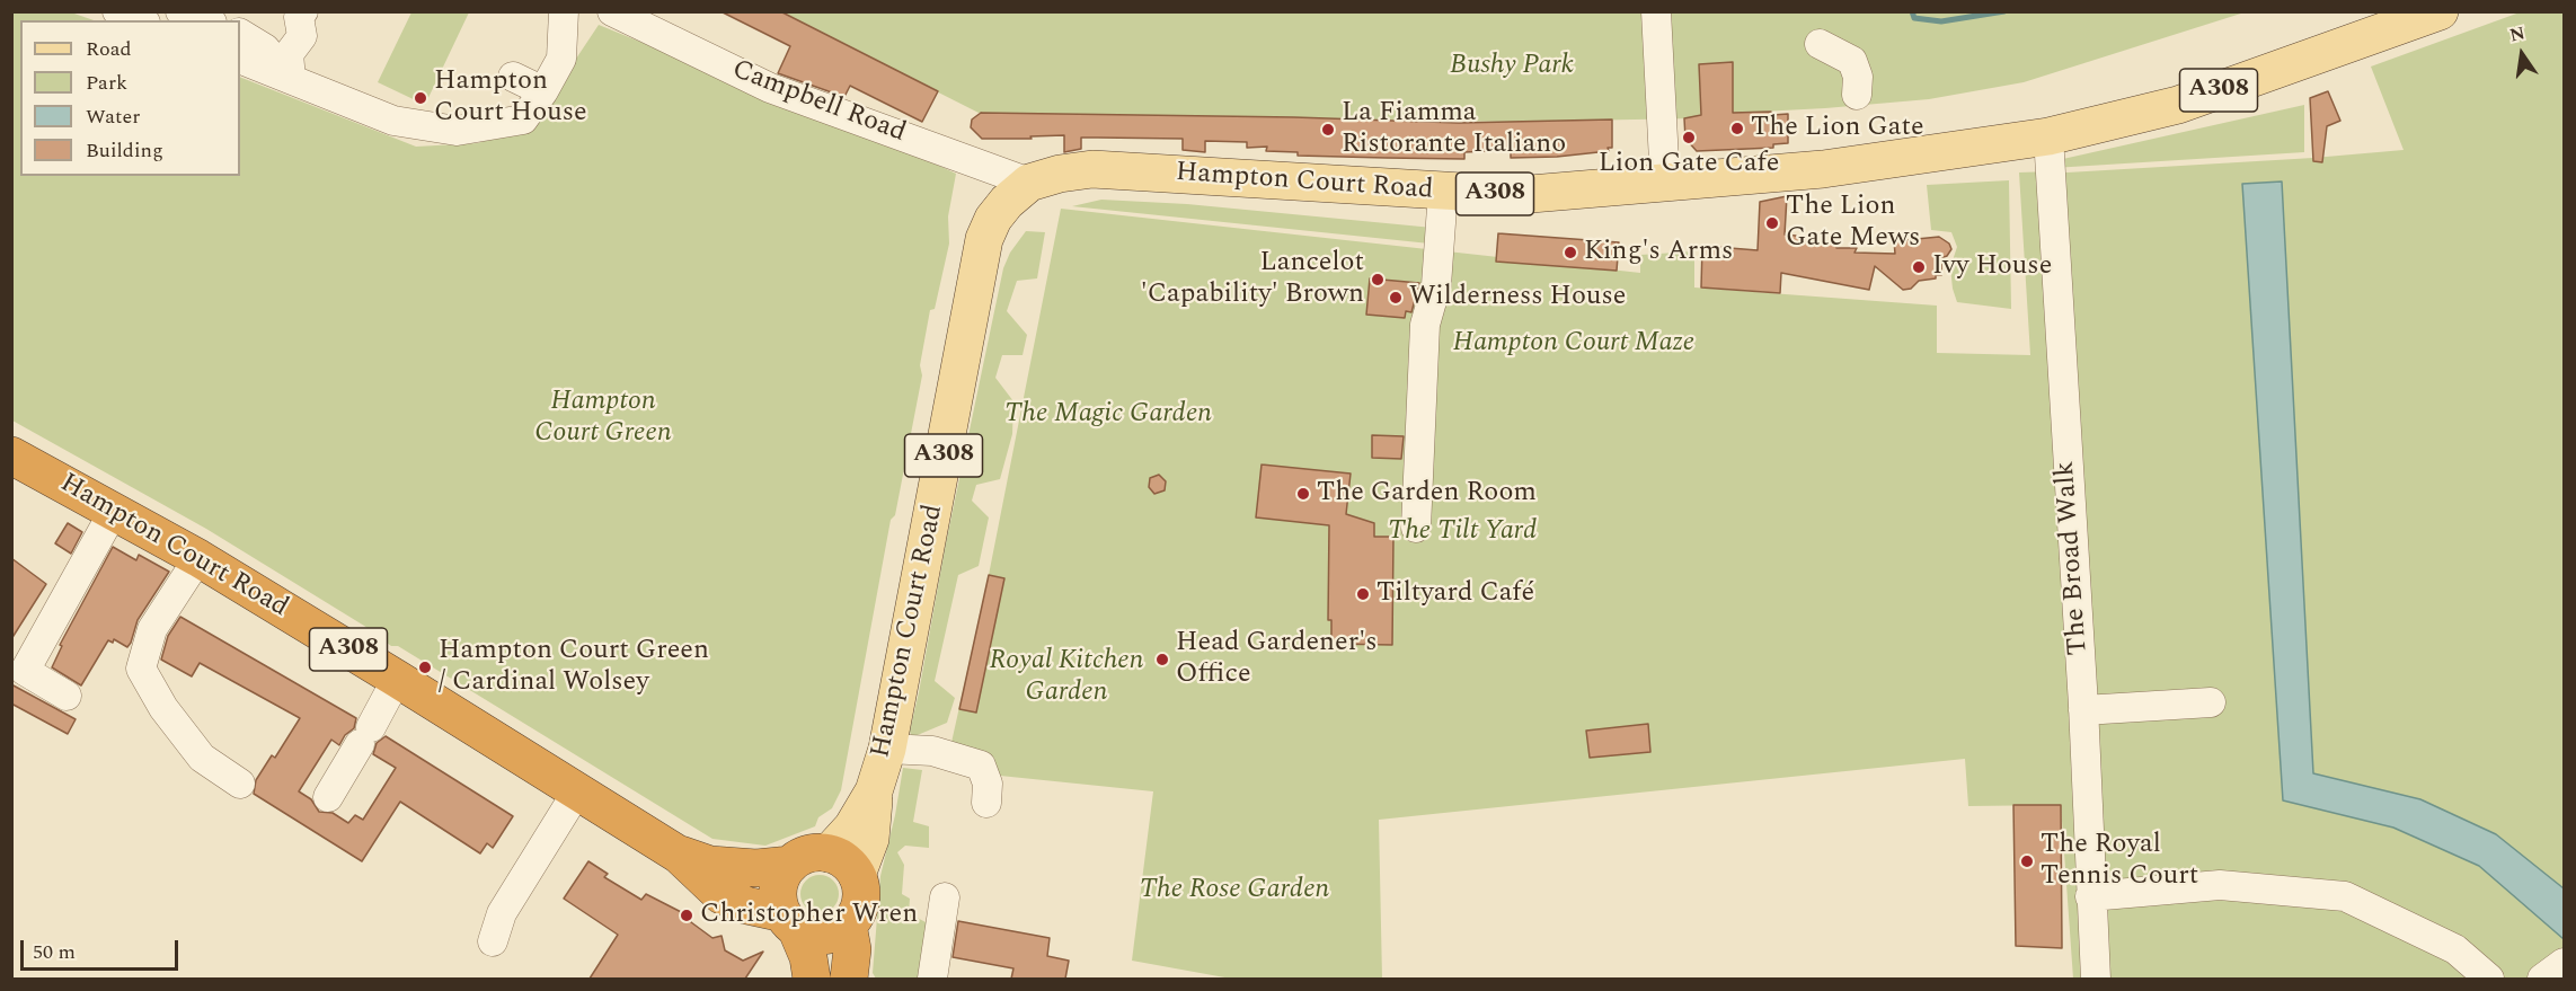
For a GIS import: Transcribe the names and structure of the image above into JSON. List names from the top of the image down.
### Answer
{
  "streets": {
    "highway": ["A308", "Hampton Court Road"],
    "street": ["Campbell Road", "The Broad Walk"]
  },
  "crossings": [
    ["Campbell Road", "Hampton Court Road"],
    ["Hampton Court Road", "The Broad Walk"]
  ],
  "parks": [
    "Bushy Park",
    "Hampton Court Maze",
    "Hampton Court Green",
    "The Magic Garden",
    "The Tilt Yard",
    "Royal Kitchen Garden",
    "The Rose Garden"
  ],
  "places": [
    "Hampton Court House",
    "The Lion Gate",
    "La Fiamma Ristorante Italiano",
    "Lion Gate Cafe",
    "The Lion Gate Mews",
    "King's Arms",
    "Ivy House",
    "Lancelot 'Capability' Brown",
    "Wilderness House",
    "The Garden Room",
    "Tiltyard Café",
    "Head Gardener's Office",
    "Hampton Court Green / Cardinal Wolsey",
    "The Royal Tennis Court",
    "Christopher Wren"
  ],
  "legend": [
    "Road",
    "Park",
    "Water",
    "Building"
  ],
  "scale_bar": "50 m",
  "north": "top"
}
